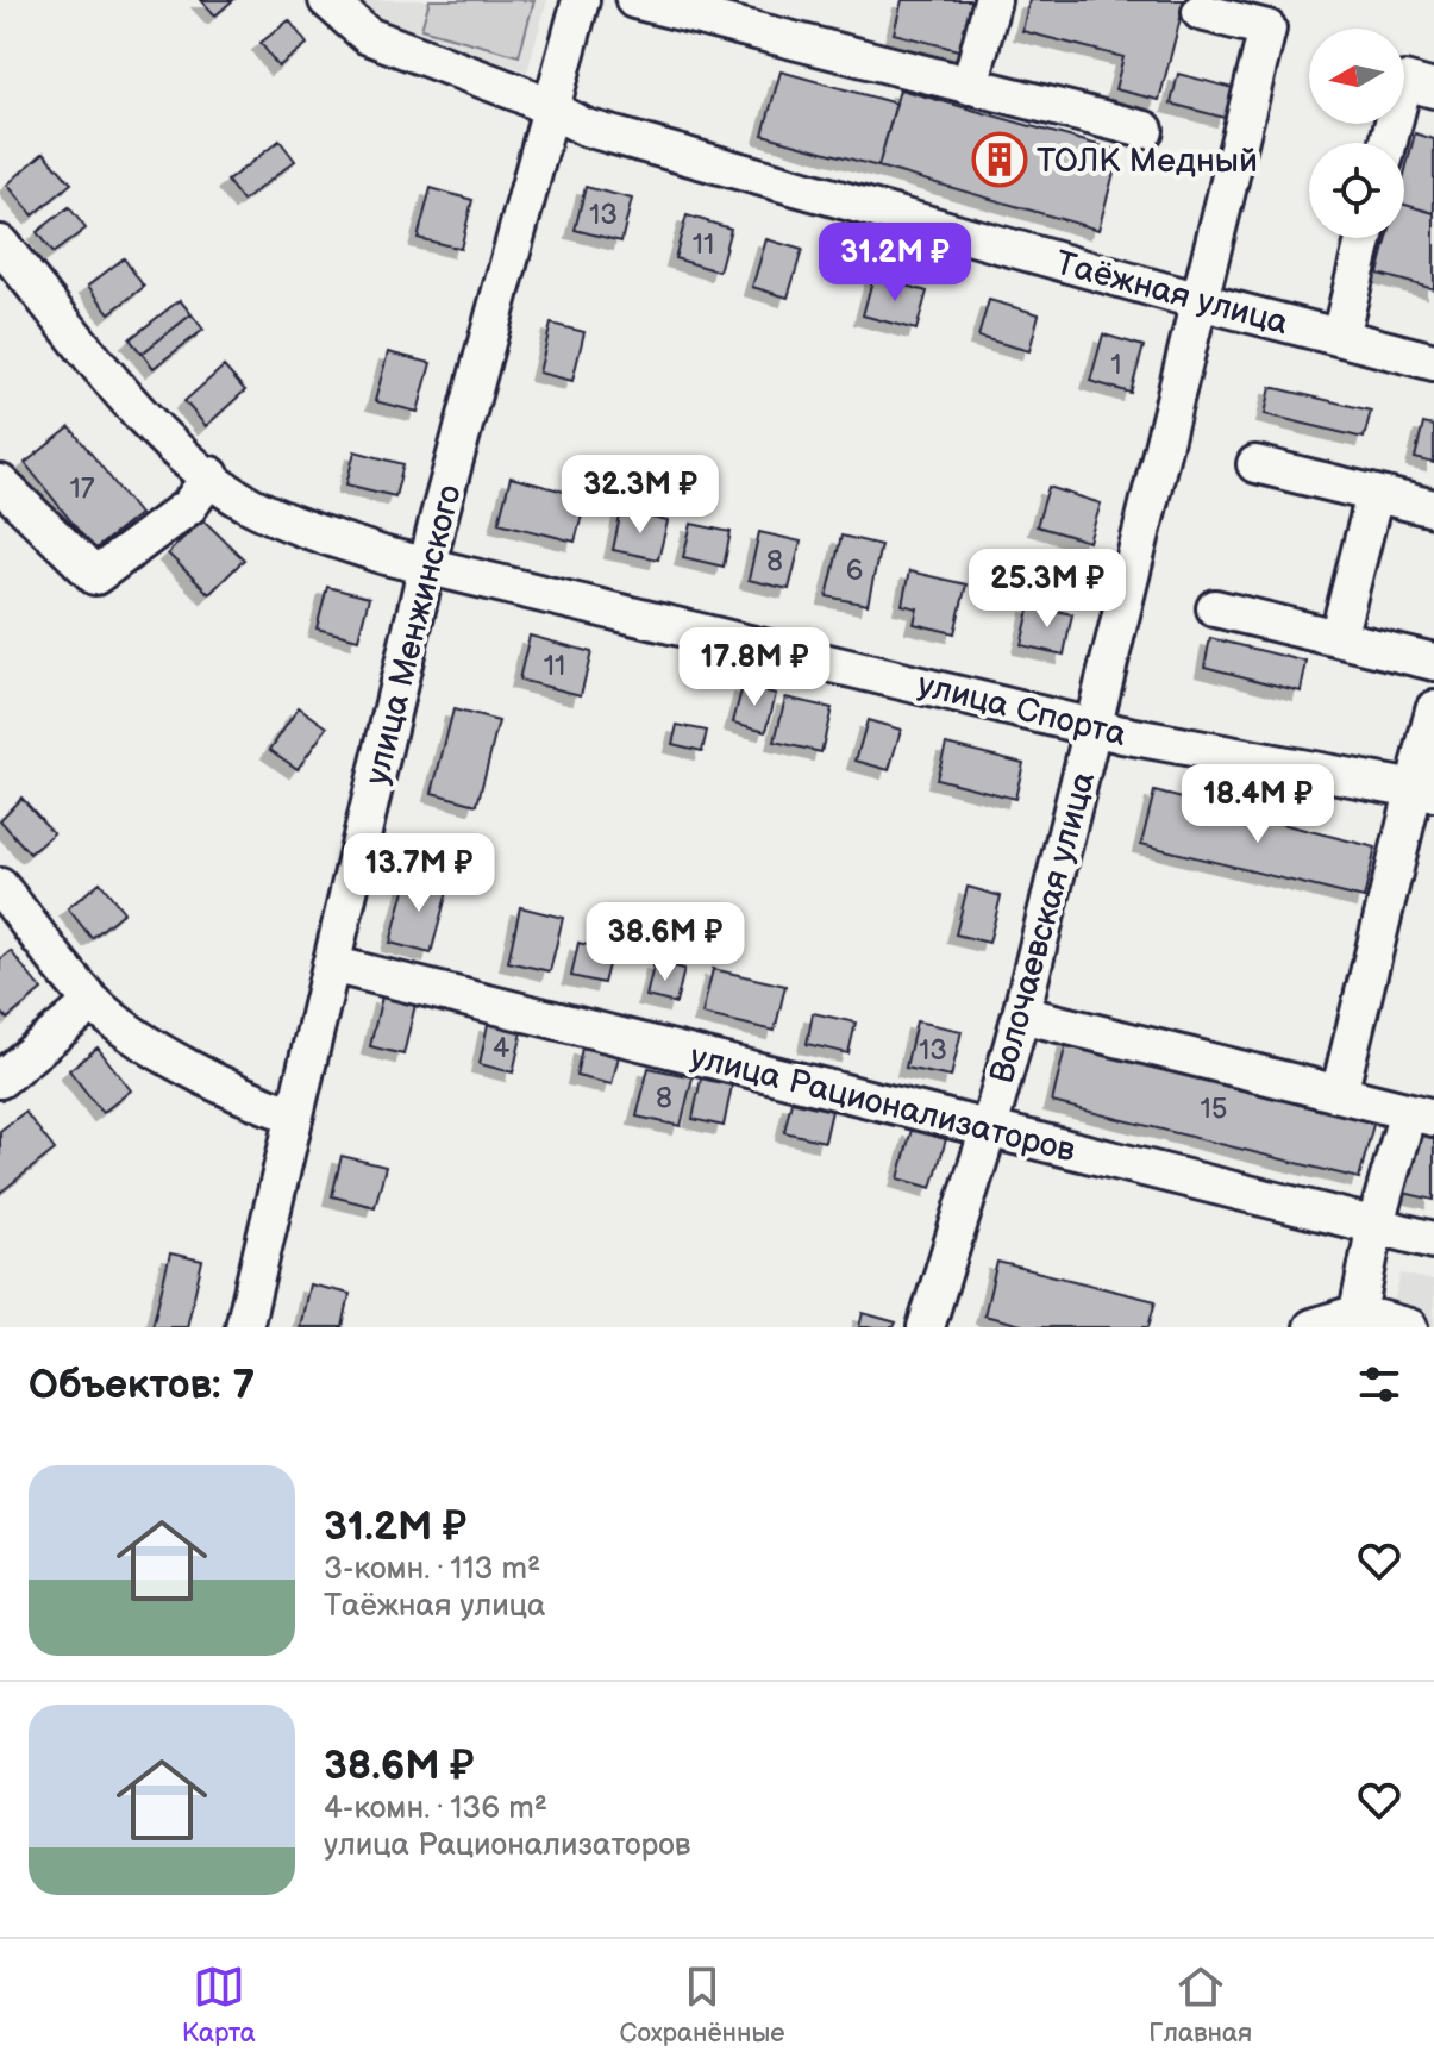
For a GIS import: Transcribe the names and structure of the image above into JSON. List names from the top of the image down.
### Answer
{
  "streets": {
    "street": [
      "Таёжная улица",
      "улица Менжинского",
      "улица Спорта",
      "Волочаевская улица",
      "улица Рационализаторов"
    ]
  },
  "crossings": [
    ["Таёжная улица", "улица Менжинского"],
    ["Таёжная улица", "Волочаевская улица"],
    ["улица Менжинского", "улица Спорта"],
    ["улица Менжинского", "улица Рационализаторов"],
    ["улица Спорта", "Волочаевская улица"],
    ["Волочаевская улица", "улица Рационализаторов"]
  ],
  "places": {
    "building": ["ТОЛК Медный"]
  },
  "house_numbers": [
    "13",
    "11",
    "1",
    "17",
    "8",
    "6",
    "11",
    "4",
    "13",
    "8",
    "15"
  ],
  "north": "left",
  "page": {
    "price": [
      "31.2M ₽",
      "32.3M ₽",
      "25.3M ₽",
      "17.8M ₽",
      "18.4M ₽",
      "13.7M ₽",
      "38.6M ₽"
    ],
    "heading": "Объектов: 7",
    "list": [
      {
        "name": "31.2M ₽",
        "note": "3-комн. · 113 m² · Таёжная улица"
      },
      {
        "name": "38.6M ₽",
        "note": "4-комн. · 136 m² · улица Рационализаторов"
      }
    ],
    "tabs": ["Карта", "Сохранённые", "Главная"]
  }
}
